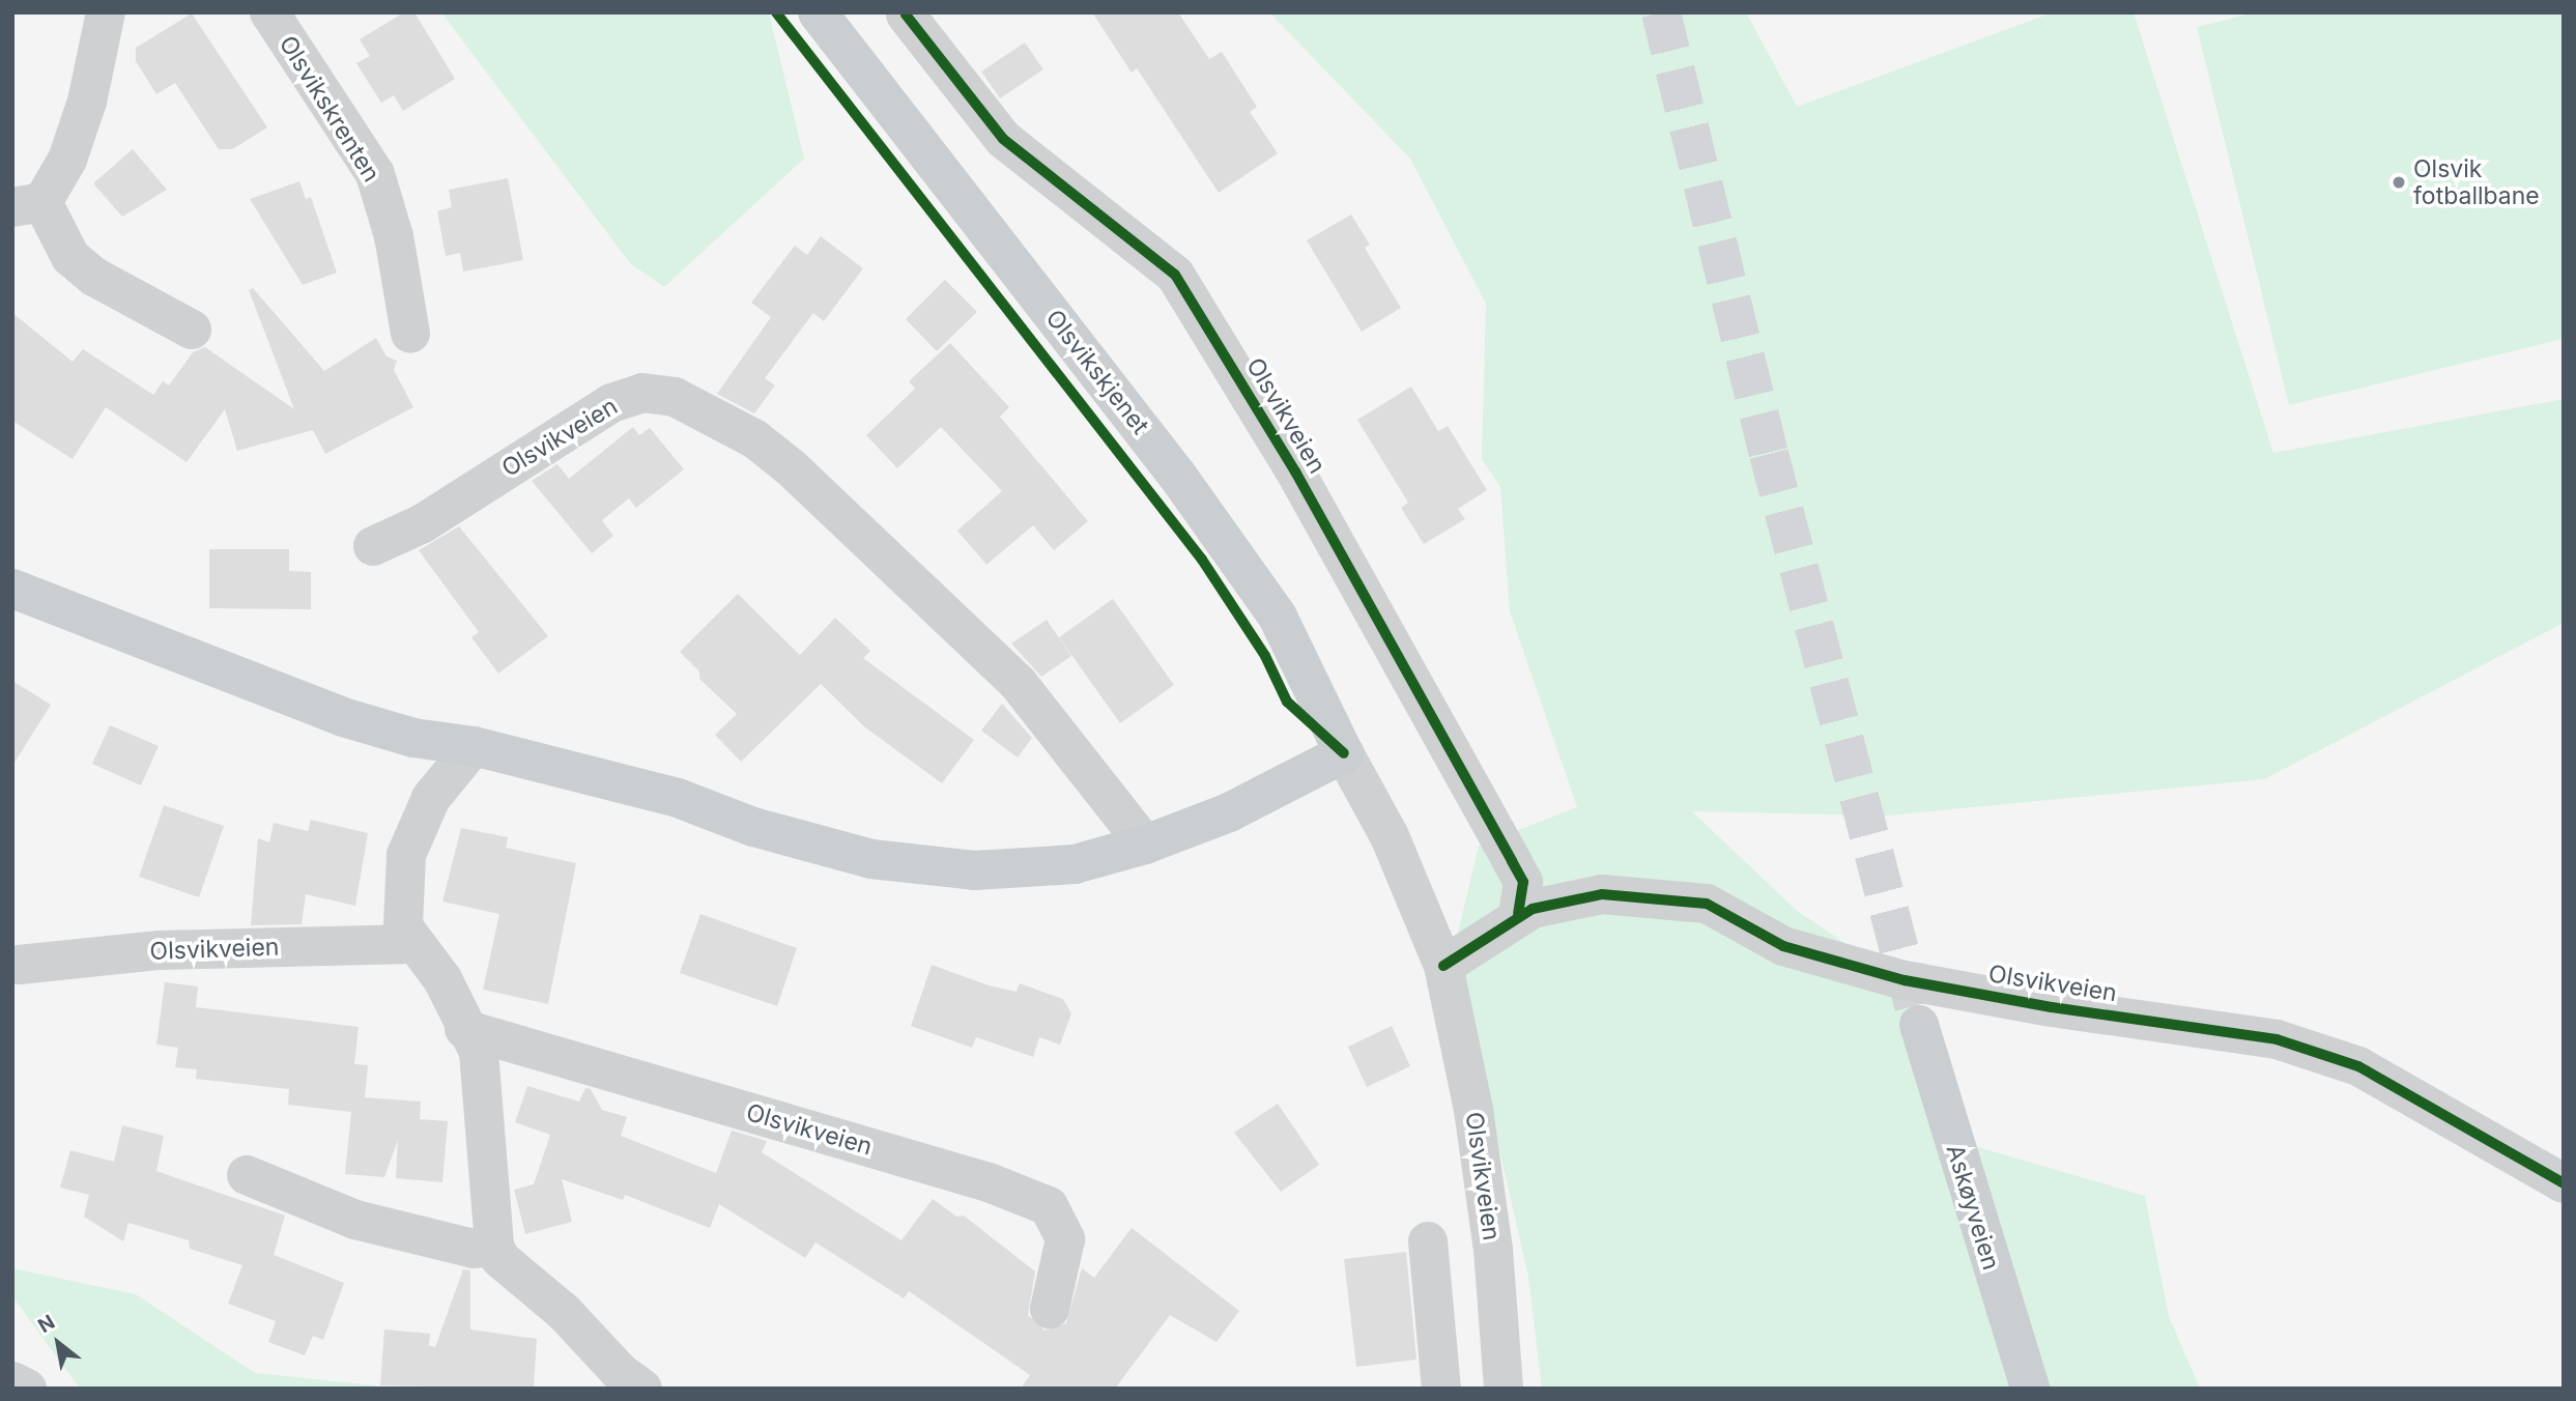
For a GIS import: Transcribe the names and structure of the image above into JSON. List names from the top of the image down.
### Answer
{
  "streets": {
    "main road": ["Olsvikskjenet", "Askøyveien"],
    "street": ["Olsvikskrenten", "Olsvikveien"]
  },
  "crossings": [
    ["Olsvikskjenet", "Olsvikveien"]
  ],
  "places": ["Olsvik fotballbane"],
  "north": "top left"
}
